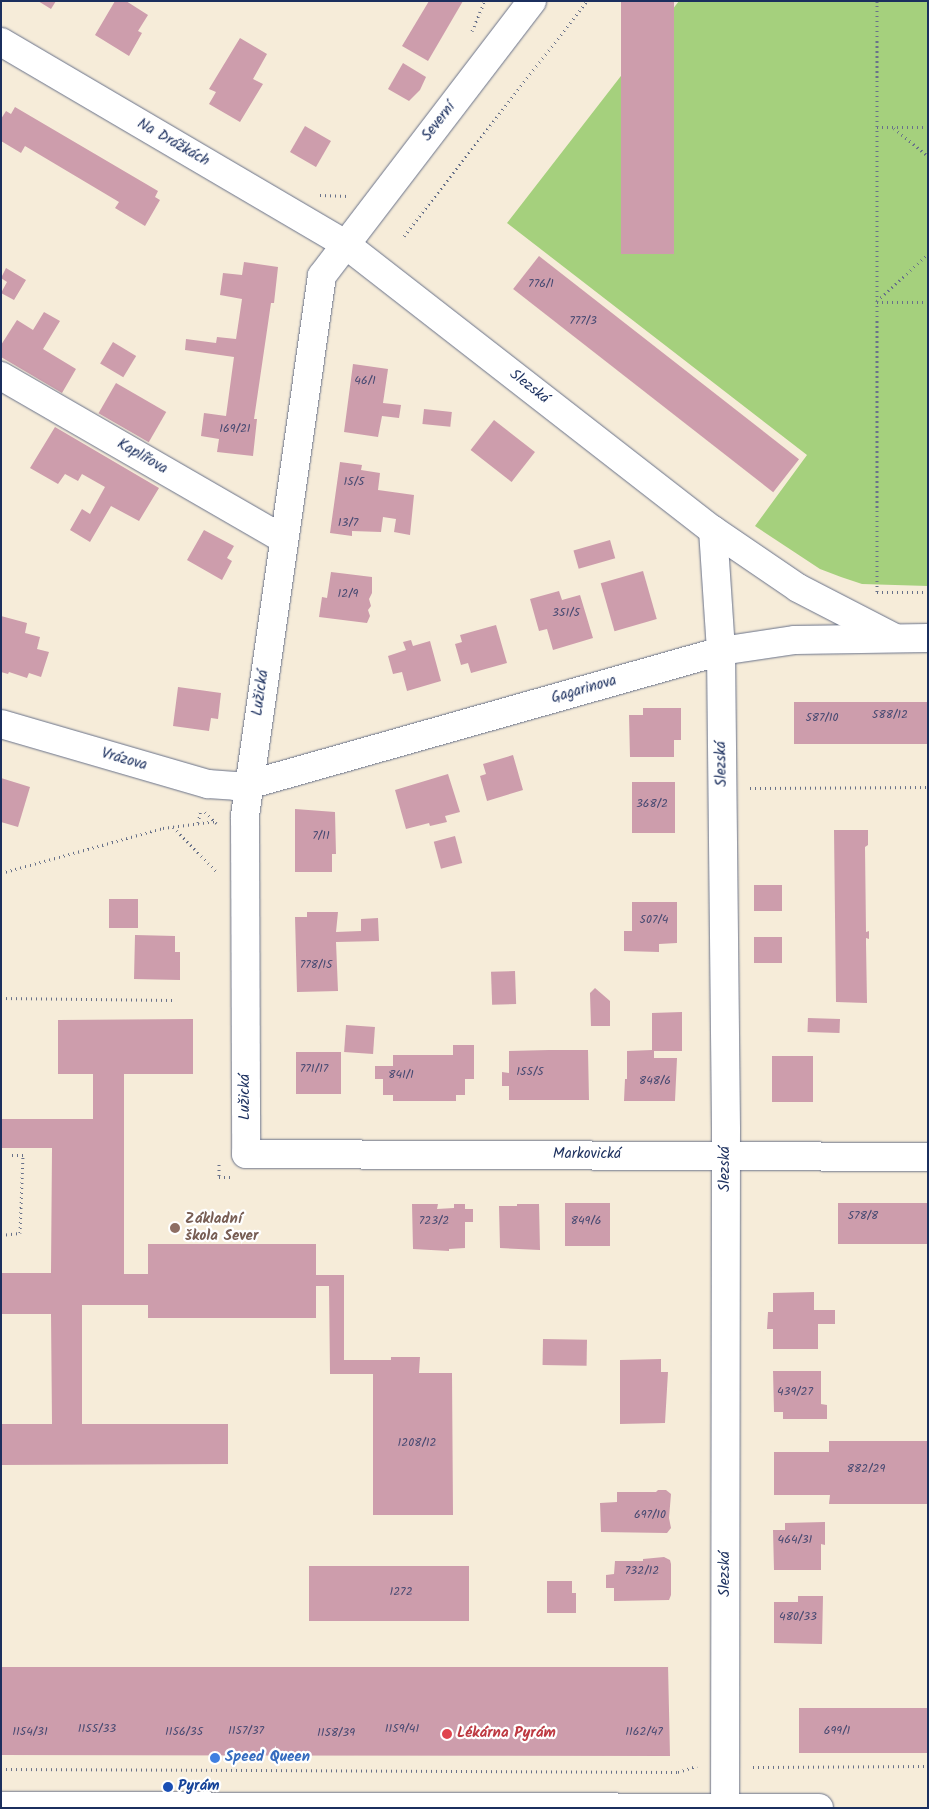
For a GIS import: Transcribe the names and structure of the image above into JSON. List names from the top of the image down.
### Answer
{
  "streets": {
    "street": [
      "Severní",
      "Na Drážkách",
      "Slezská",
      "Kaplířova",
      "Gagarinova",
      "Lužická",
      "Vrázova",
      "Markovická"
    ]
  },
  "crossings": [
    ["Severní", "Na Drážkách"],
    ["Severní", "Slezská"],
    ["Severní", "Lužická"],
    ["Na Drážkách", "Slezská"],
    ["Na Drážkách", "Lužická"],
    ["Slezská", "Gagarinova"],
    ["Slezská", "Lužická"],
    ["Slezská", "Markovická"],
    ["Kaplířova", "Lužická"],
    ["Gagarinova", "Lužická"],
    ["Gagarinova", "Vrázova"],
    ["Lužická", "Vrázova"],
    ["Lužická", "Markovická"]
  ],
  "places": [
    "Základní škola Sever",
    "Lékárna Pyrám",
    "Speed Queen",
    "Pyrám"
  ],
  "house_numbers": [
    "776/1",
    "777/3",
    "46/1",
    "169/21",
    "15/5",
    "13/7",
    "12/9",
    "351/5",
    "588/12",
    "587/10",
    "368/2",
    "7/11",
    "507/4",
    "778/15",
    "771/17",
    "155/5",
    "841/1",
    "848/6",
    "578/8",
    "723/2",
    "849/6",
    "439/27",
    "1208/12",
    "882/29",
    "697/10",
    "464/31",
    "732/12",
    "1272",
    "480/33",
    "1155/33",
    "1159/41",
    "1157/37",
    "699/1",
    "1154/31",
    "1156/35",
    "1162/47",
    "1158/39"
  ]
}
